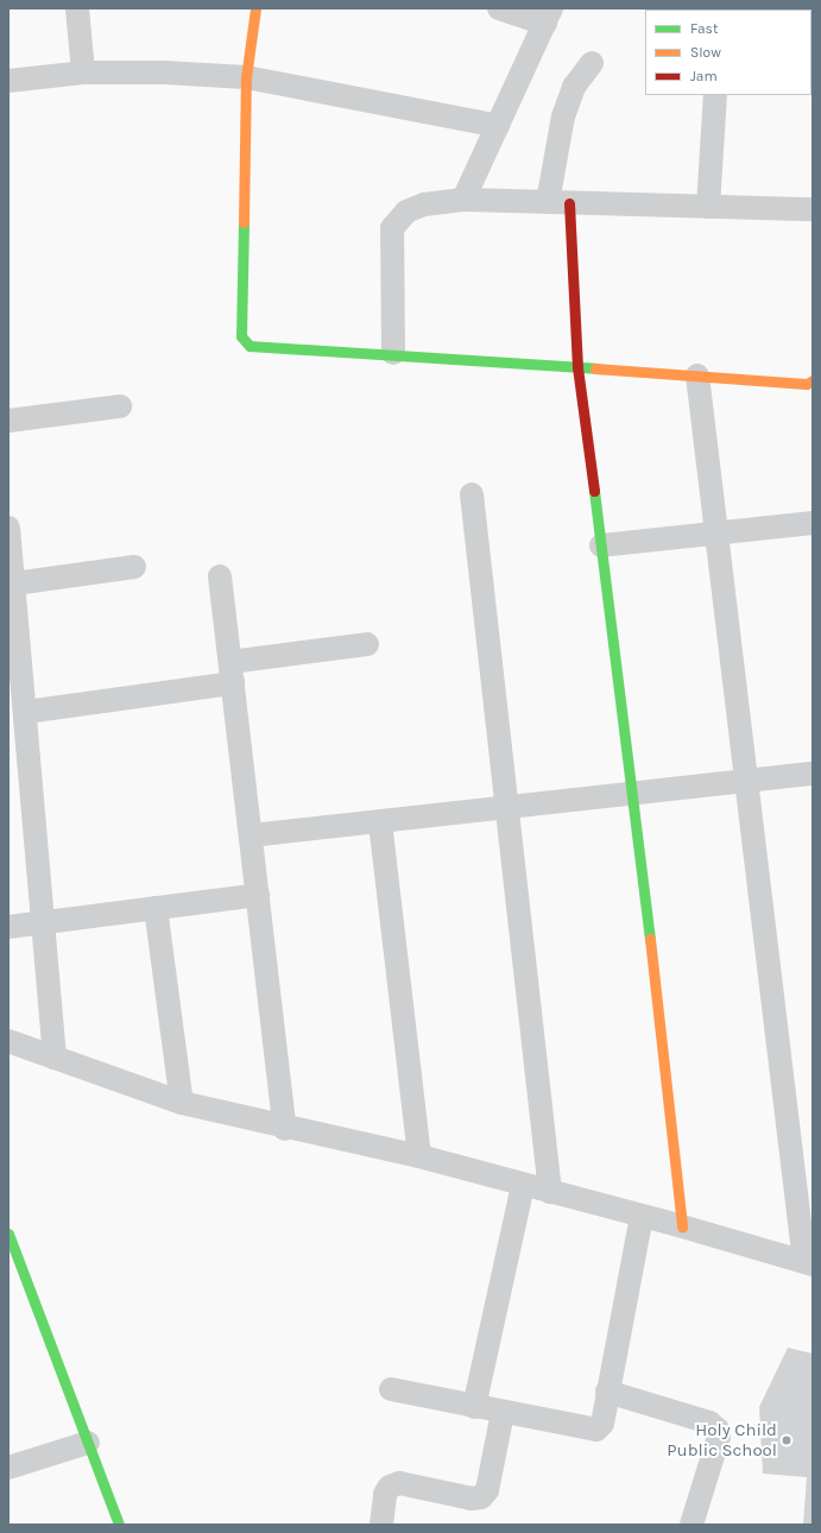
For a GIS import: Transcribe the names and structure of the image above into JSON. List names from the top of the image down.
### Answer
{
  "places": ["Holy Child Public School"],
  "legend": ["Fast", "Slow", "Jam"]
}
